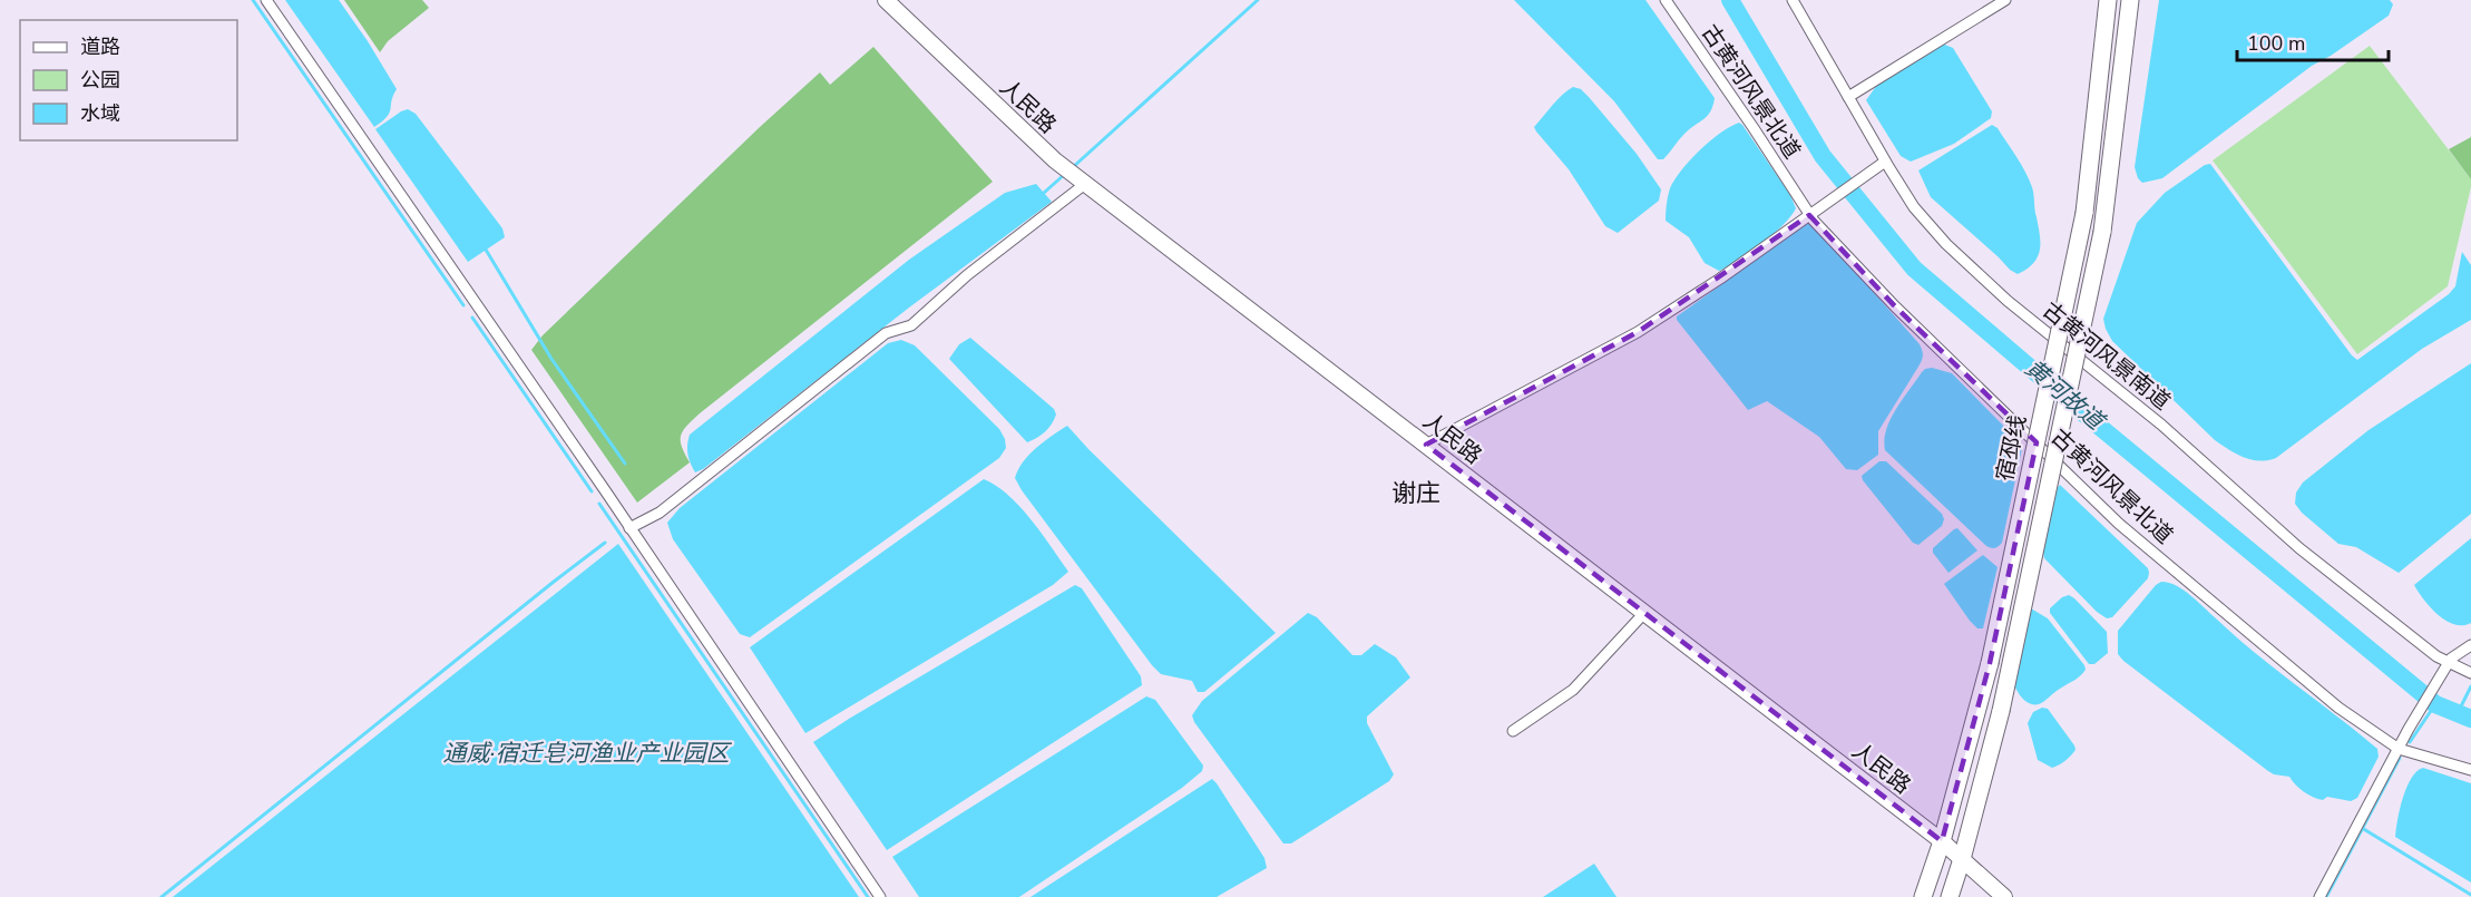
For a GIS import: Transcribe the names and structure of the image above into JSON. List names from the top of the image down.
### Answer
{
  "streets": {
    "main road": ["宿邳线"],
    "street": ["古黄河风景北道", "人民路", "古黄河风景南道"]
  },
  "crossings": [
    ["人民路", "宿邳线"]
  ],
  "districts": ["谢庄"],
  "water": ["黄河故道", "通威·宿迁皂河渔业产业园区"],
  "legend": ["道路", "公园", "水域"],
  "scale_bar": "100 m"
}
